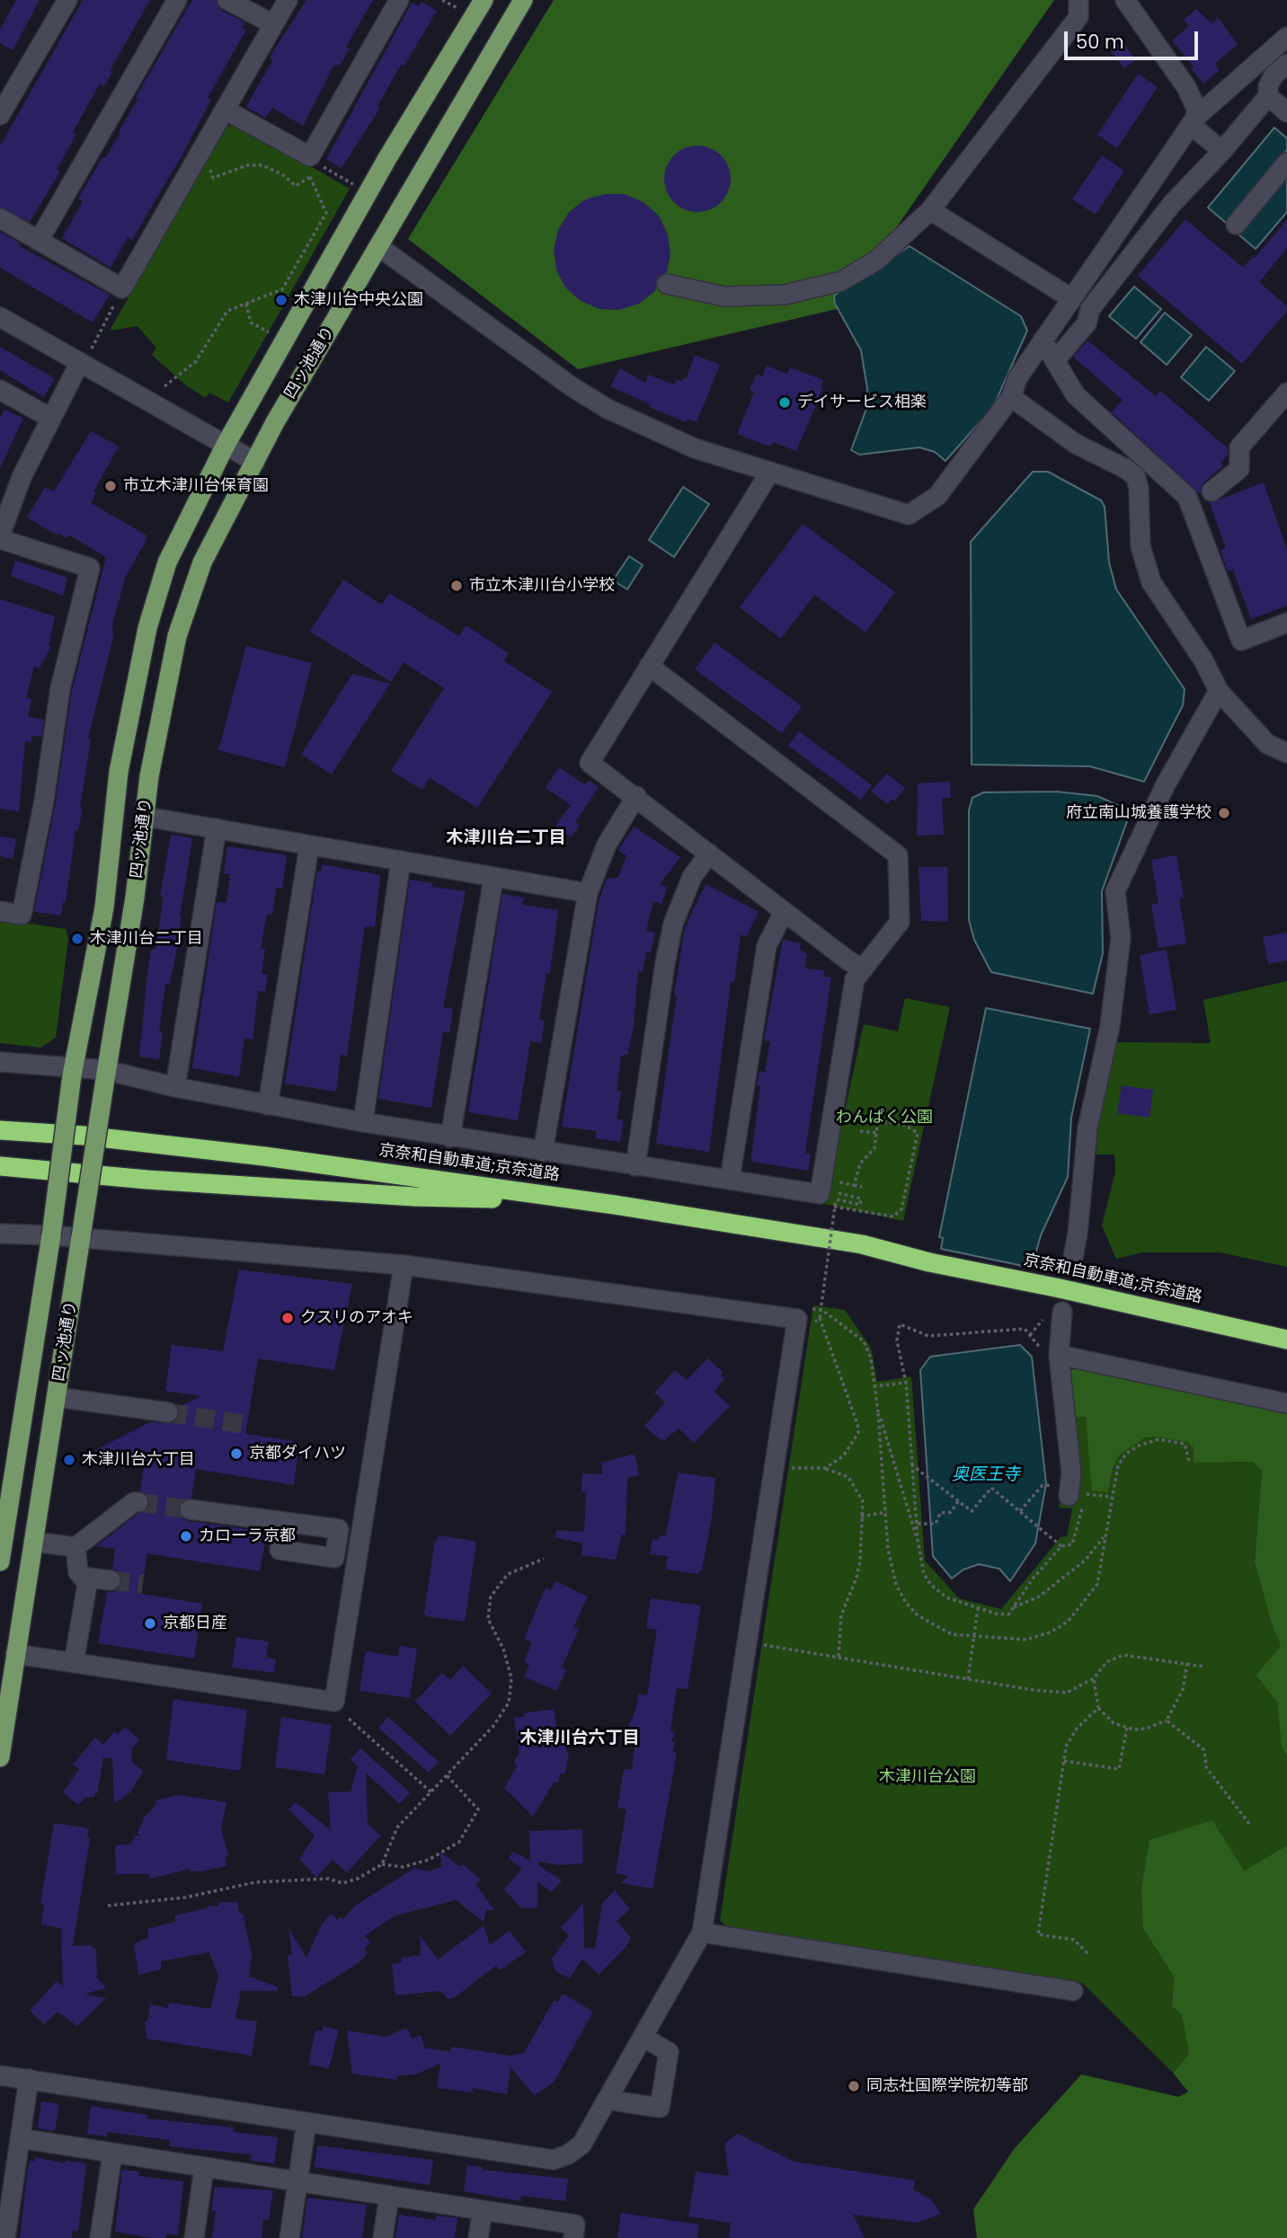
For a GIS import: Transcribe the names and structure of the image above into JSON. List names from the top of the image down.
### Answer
{
  "streets": {
    "highway": ["京奈和自動車道;京奈道路"],
    "main road": ["四ッ池通り"]
  },
  "districts": ["木津川台二丁目", "木津川台六丁目"],
  "water": ["奥医王寺"],
  "parks": ["わんぱく公園", "木津川台公園"],
  "places": [
    "木津川台中央公園",
    "デイサービス相楽",
    "市立木津川台保育園",
    "市立木津川台小学校",
    "府立南山城養護学校",
    "木津川台二丁目",
    "クスリのアオキ",
    "京都ダイハツ",
    "木津川台六丁目",
    "カローラ京都",
    "京都日産",
    "同志社国際学院初等部"
  ],
  "scale_bar": "50 m"
}
